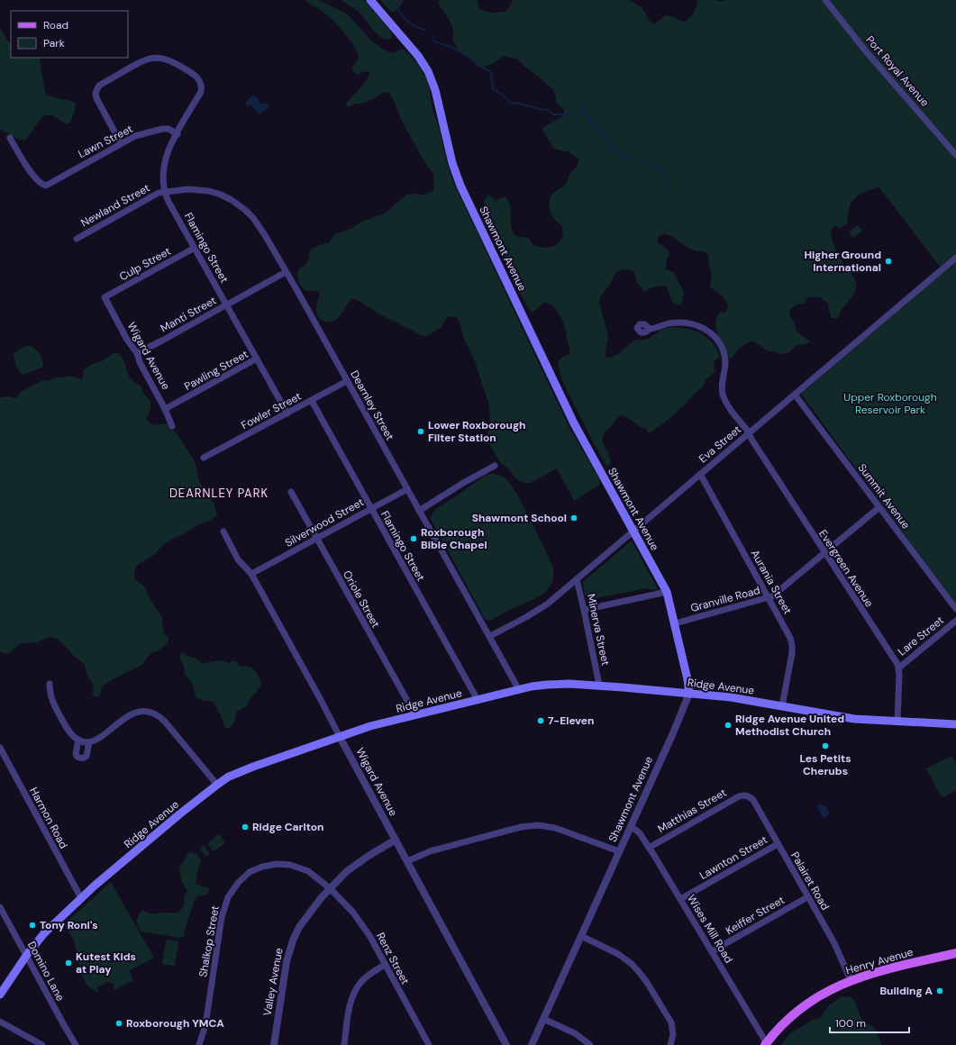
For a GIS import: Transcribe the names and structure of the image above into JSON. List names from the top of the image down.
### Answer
{
  "streets": {
    "main road": ["Shawmont Avenue", "Ridge Avenue", "Henry Avenue"],
    "street": [
      "Port Royal Avenue",
      "Lawn Street",
      "Newland Street",
      "Flamingo Street",
      "Culp Street",
      "Manti Street",
      "Wigard Avenue",
      "Pawling Street",
      "Dearnley Street",
      "Fowler Street",
      "Eva Street",
      "Summit Avenue",
      "Silverwood Street",
      "Evergreen Avenue",
      "Aurania Street",
      "Oriole Street",
      "Granville Road",
      "Minerva Street",
      "Lare Street",
      "Matthias Street",
      "Harmon Road",
      "Lawnton Street",
      "Palairet Road",
      "Keiffer Street",
      "Wises Mill Road",
      "Shalkop Street",
      "Renz Street",
      "Domino Lane",
      "Valley Avenue"
    ]
  },
  "crossings": [
    ["Lawn Street", "Flamingo Street"],
    ["Newland Street", "Flamingo Street"],
    ["Newland Street", "Dearnley Street"],
    ["Flamingo Street", "Culp Street"],
    ["Flamingo Street", "Manti Street"],
    ["Flamingo Street", "Pawling Street"],
    ["Flamingo Street", "Dearnley Street"],
    ["Flamingo Street", "Fowler Street"],
    ["Flamingo Street", "Silverwood Street"],
    ["Flamingo Street", "Ridge Avenue"],
    ["Shawmont Avenue", "Eva Street"],
    ["Shawmont Avenue", "Granville Road"],
    ["Shawmont Avenue", "Ridge Avenue"],
    ["Shawmont Avenue", "Wises Mill Road"],
    ["Culp Street", "Wigard Avenue"],
    ["Manti Street", "Wigard Avenue"],
    ["Manti Street", "Dearnley Street"],
    ["Wigard Avenue", "Pawling Street"],
    ["Wigard Avenue", "Silverwood Street"],
    ["Wigard Avenue", "Ridge Avenue"],
    ["Wigard Avenue", "Valley Avenue"],
    ["Dearnley Street", "Fowler Street"],
    ["Dearnley Street", "Eva Street"],
    ["Dearnley Street", "Silverwood Street"],
    ["Dearnley Street", "Ridge Avenue"],
    ["Eva Street", "Summit Avenue"],
    ["Eva Street", "Evergreen Avenue"],
    ["Eva Street", "Aurania Street"],
    ["Eva Street", "Minerva Street"],
    ["Summit Avenue", "Granville Road"],
    ["Silverwood Street", "Oriole Street"],
    ["Evergreen Avenue", "Granville Road"],
    ["Evergreen Avenue", "Lare Street"],
    ["Aurania Street", "Granville Road"],
    ["Aurania Street", "Ridge Avenue"],
    ["Oriole Street", "Ridge Avenue"],
    ["Minerva Street", "Ridge Avenue"],
    ["Ridge Avenue", "Harmon Road"],
    ["Ridge Avenue", "Domino Lane"],
    ["Matthias Street", "Palairet Road"],
    ["Matthias Street", "Wises Mill Road"],
    ["Lawnton Street", "Palairet Road"],
    ["Lawnton Street", "Wises Mill Road"],
    ["Palairet Road", "Keiffer Street"],
    ["Palairet Road", "Henry Avenue"],
    ["Keiffer Street", "Wises Mill Road"],
    ["Wises Mill Road", "Henry Avenue"],
    ["Shalkop Street", "Renz Street"],
    ["Shalkop Street", "Valley Avenue"],
    ["Renz Street", "Valley Avenue"]
  ],
  "districts": ["DEARNLEY PARK"],
  "parks": ["Upper Roxborough Reservoir Park"],
  "places": [
    "Higher Ground International",
    "Lower Roxborough Filter Station",
    "Shawmont School",
    "Roxborough Bible Chapel",
    "7-Eleven",
    "Ridge Avenue United Methodist Church",
    "Les Petits Cherubs",
    "Ridge Carlton",
    "Tony Roni's",
    "Kutest Kids at Play",
    "Building A",
    "Roxborough YMCA"
  ],
  "legend": ["Road", "Park"],
  "scale_bar": "100 m"
}
